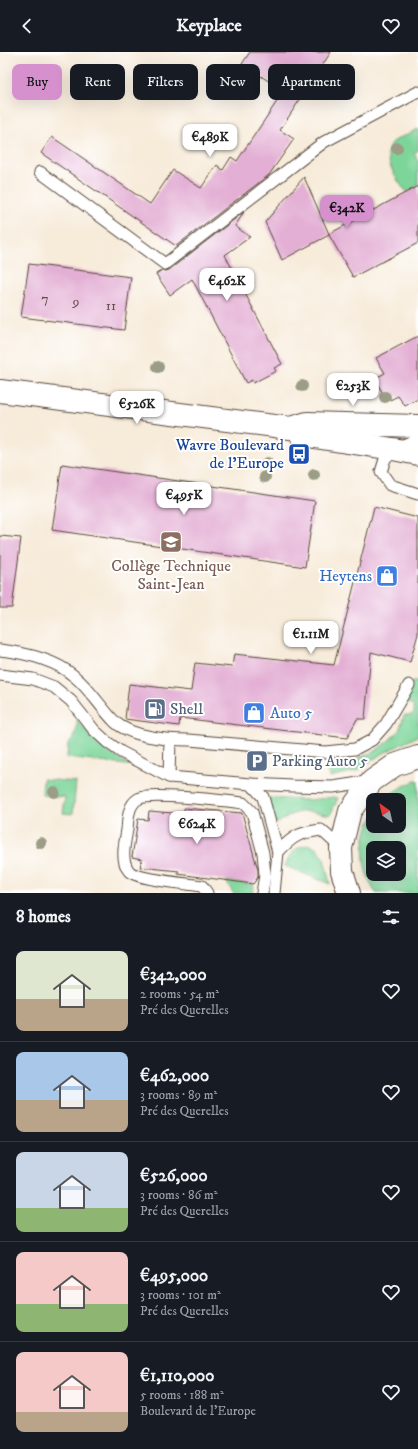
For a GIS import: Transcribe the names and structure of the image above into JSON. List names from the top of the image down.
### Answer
{
  "places": {
    "bus stop": ["Wavre Boulevard de l'Europe"],
    "school or university": ["Collège Technique Saint-Jean"],
    "shop": ["Heytens", "Auto 5"],
    "fuel station": ["Shell"],
    "parking": ["Parking Auto 5"]
  },
  "house_numbers": ["7", "9", "11"],
  "north": "top left",
  "page": {
    "header": "Keyplace",
    "chip": [
      "Buy",
      "Rent",
      "Filters",
      "New",
      "Apartment"
    ],
    "price": [
      "€489K",
      "€342K",
      "€462K",
      "€253K",
      "€526K",
      "€495K",
      "€1.11M",
      "€624K"
    ],
    "heading": "8 homes",
    "list": [
      {
        "name": "€342,000",
        "note": "2 rooms · 54 m² · Pré des Querelles"
      },
      {
        "name": "€462,000",
        "note": "3 rooms · 89 m² · Pré des Querelles"
      },
      {
        "name": "€526,000",
        "note": "3 rooms · 86 m² · Pré des Querelles"
      },
      {
        "name": "€495,000",
        "note": "3 rooms · 101 m² · Pré des Querelles"
      },
      {
        "name": "€1,110,000",
        "note": "5 rooms · 188 m² · Boulevard de l'Europe"
      }
    ]
  }
}
